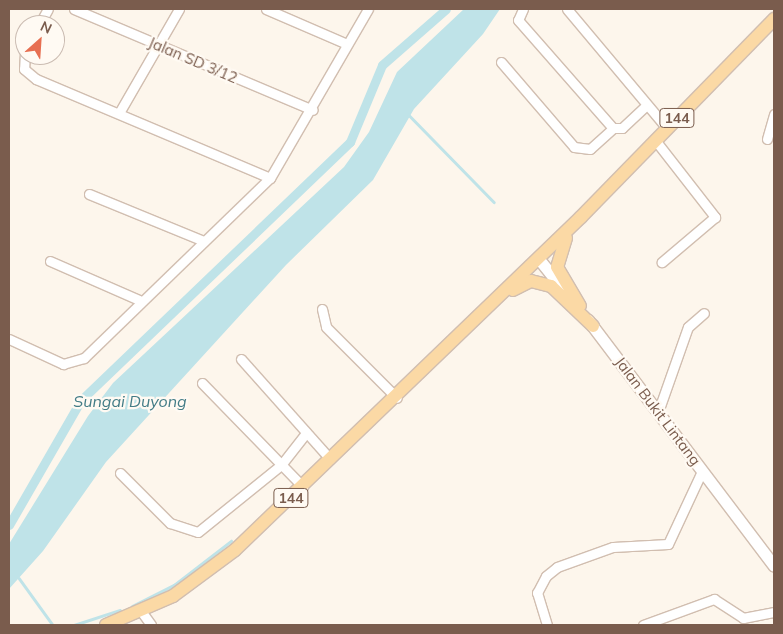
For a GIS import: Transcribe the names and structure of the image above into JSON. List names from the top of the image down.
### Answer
{
  "streets": {
    "main road": ["144", "Jalan Bukit Lintang"],
    "street": ["Jalan SD 3/12"]
  },
  "crossings": [
    ["144", "Jalan Bukit Lintang"]
  ],
  "water": ["Sungai Duyong"],
  "north": "top right"
}
